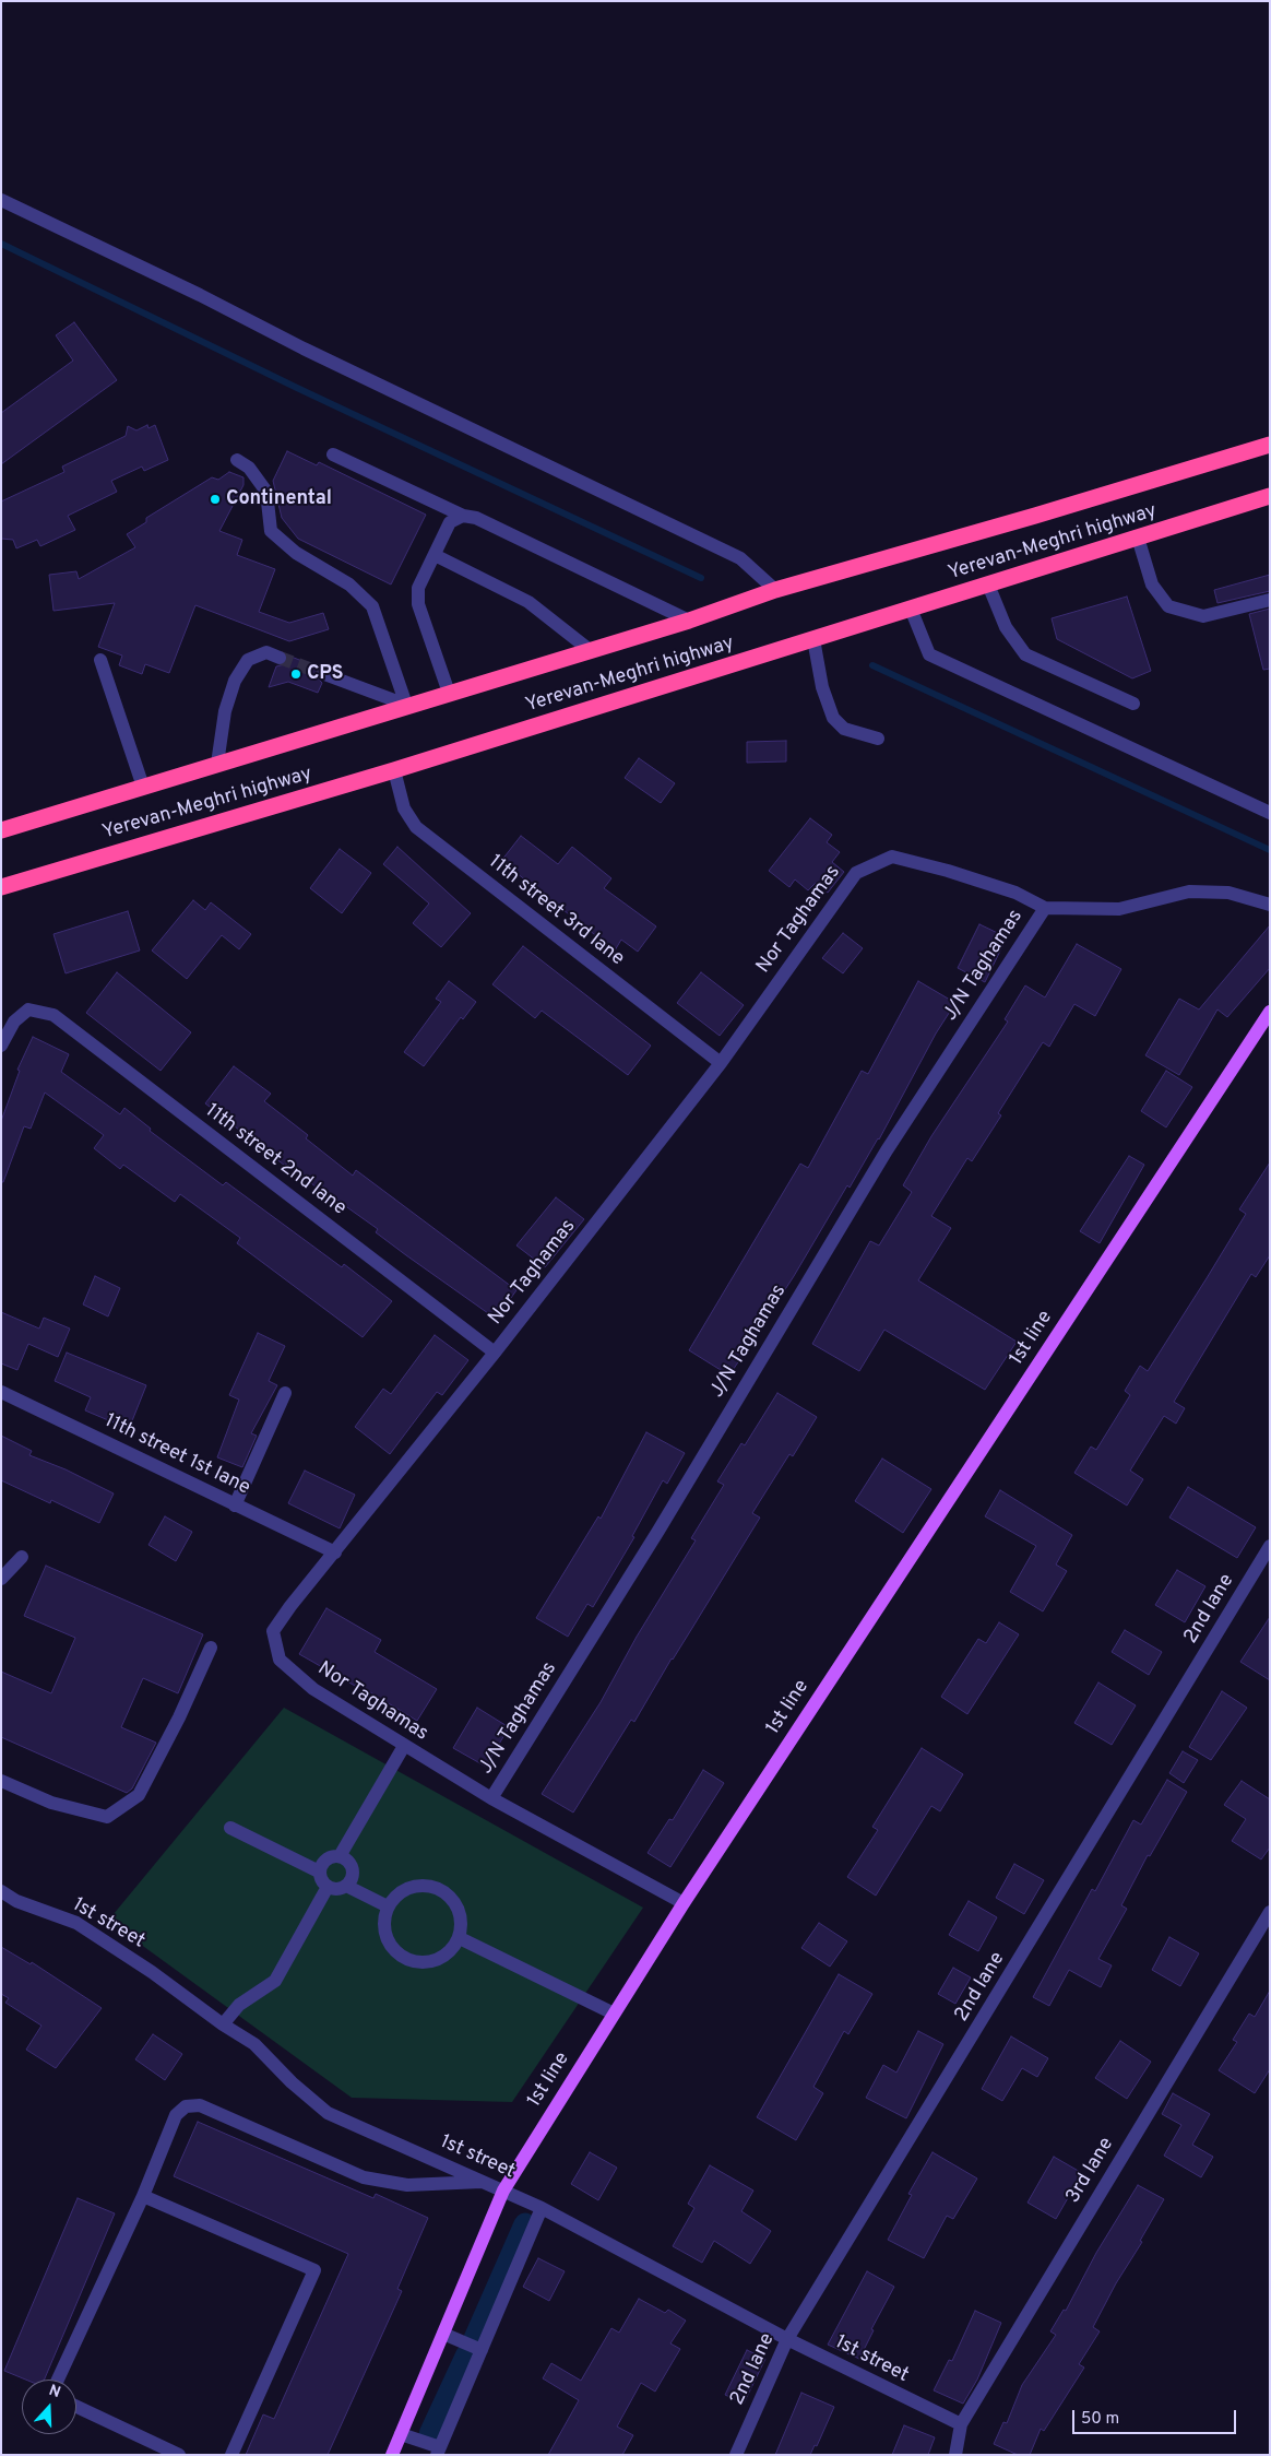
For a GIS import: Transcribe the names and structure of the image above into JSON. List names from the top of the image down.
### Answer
{
  "streets": {
    "highway": ["Yerevan-Meghri highway"],
    "main road": ["1st line"],
    "street": [
      "11th street 3rd lane",
      "Nor Taghamas",
      "J/N Taghamas",
      "11th street 2nd lane",
      "11th street 1st lane",
      "2nd lane",
      "1st street",
      "3rd lane"
    ]
  },
  "crossings": [
    ["Yerevan-Meghri highway", "11th street 3rd lane"],
    ["11th street 3rd lane", "Nor Taghamas"],
    ["Nor Taghamas", "J/N Taghamas"],
    ["Nor Taghamas", "11th street 2nd lane"],
    ["Nor Taghamas", "1st line"],
    ["Nor Taghamas", "11th street 1st lane"],
    ["1st line", "1st street"],
    ["2nd lane", "1st street"],
    ["1st street", "3rd lane"]
  ],
  "places": ["Continental", "CPS"],
  "scale_bar": "50 m",
  "north": "top"
}
